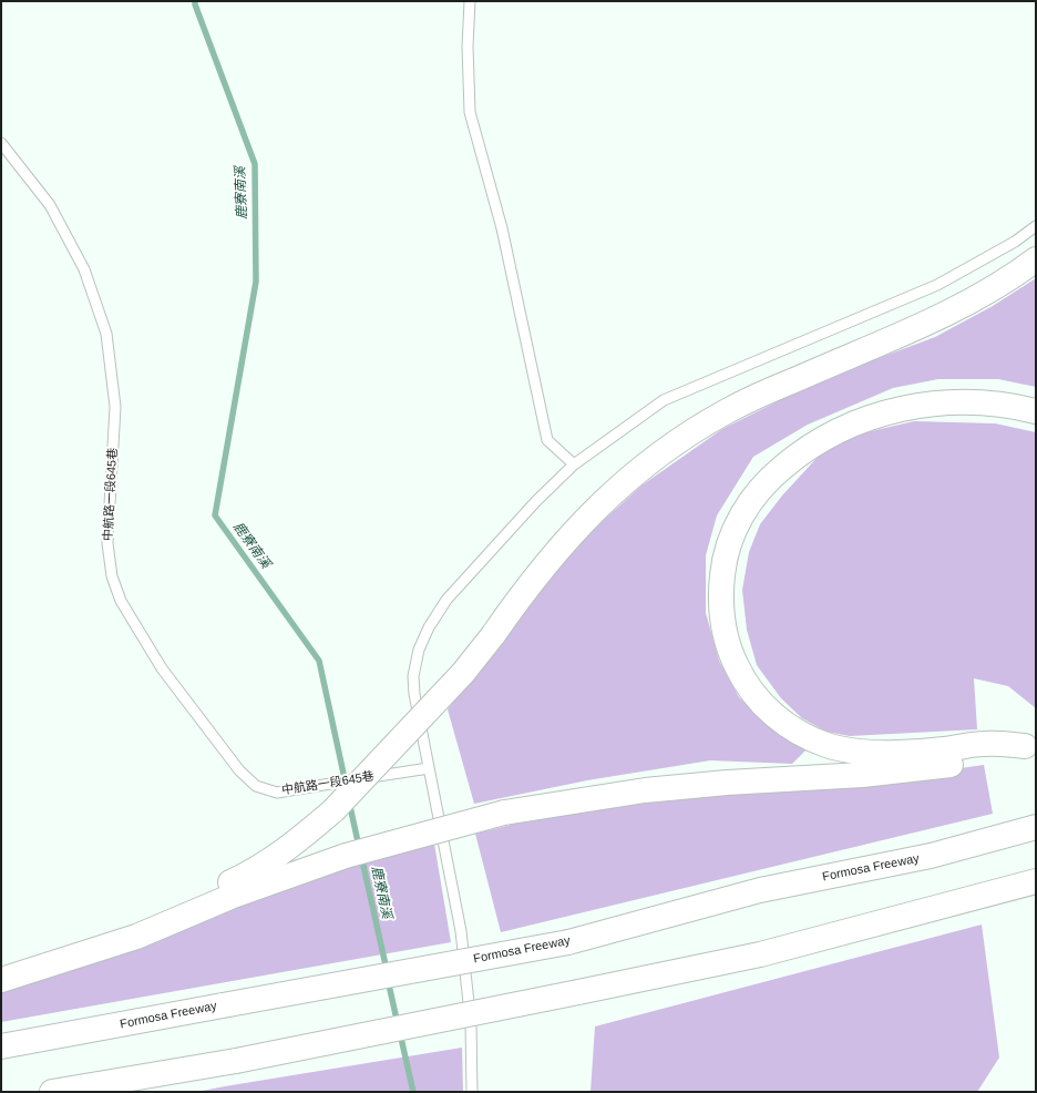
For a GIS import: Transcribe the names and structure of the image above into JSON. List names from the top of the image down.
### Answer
{
  "streets": {
    "highway": ["Formosa Freeway"],
    "lane": ["中航路一段645巷"]
  },
  "water": ["鹿寮南溪"]
}
